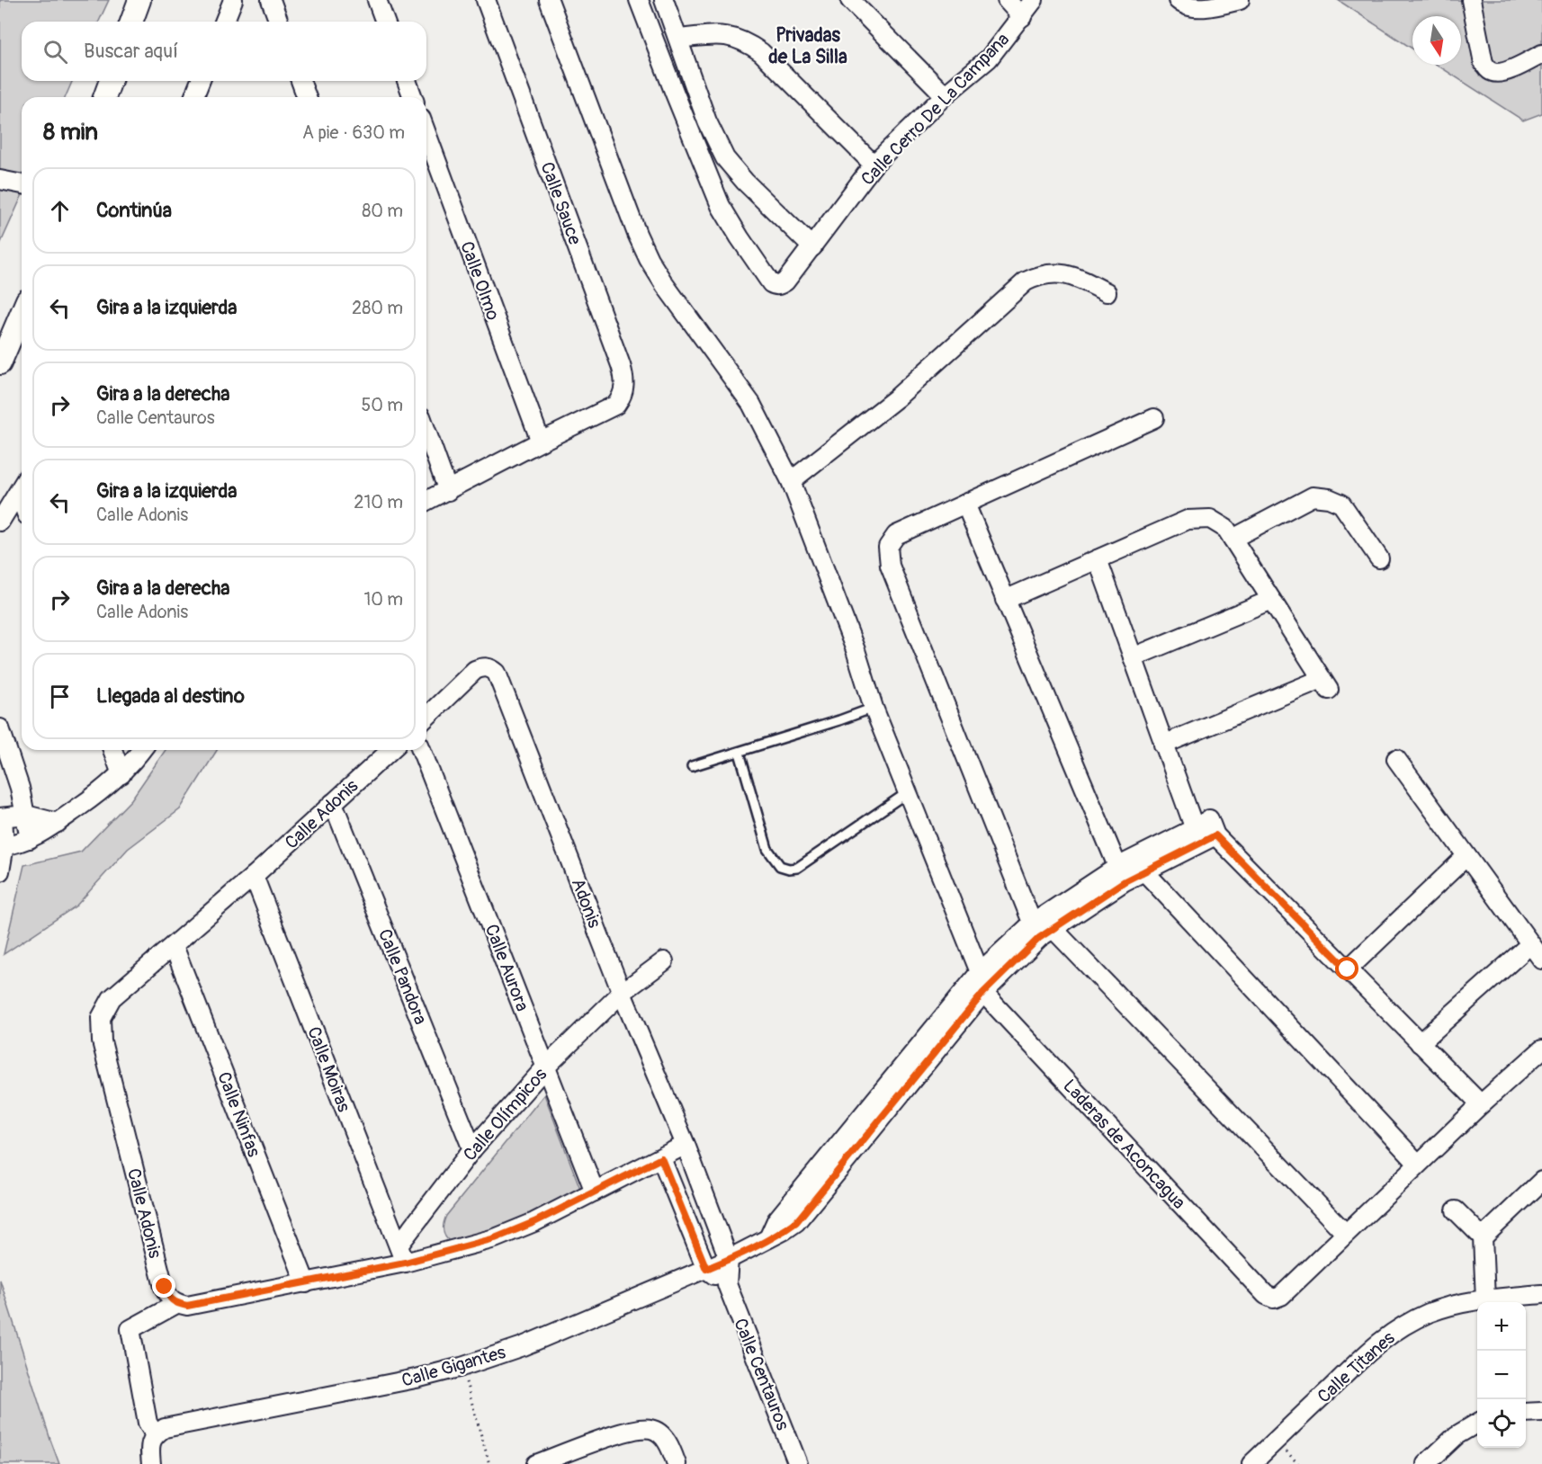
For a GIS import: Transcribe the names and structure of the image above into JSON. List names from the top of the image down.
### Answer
{
  "streets": {
    "street": [
      "Calle Cerro De La Campana",
      "Calle Sauce",
      "Calle Olmo",
      "Calle Adonis",
      "Adonis",
      "Calle Aurora",
      "Calle Pandora",
      "Calle Moiras",
      "Calle Ninfas",
      "Calle Olímpicos",
      "Laderas de Aconcagua",
      "Calle Gigantes",
      "Calle Titanes",
      "Calle Centauros"
    ]
  },
  "crossings": [
    ["Calle Sauce", "Calle Olmo"],
    ["Calle Adonis", "Calle Pandora"],
    ["Calle Adonis", "Calle Moiras"],
    ["Calle Adonis", "Calle Ninfas"],
    ["Adonis", "Calle Olímpicos"],
    ["Adonis", "Calle Centauros"],
    ["Calle Aurora", "Calle Olímpicos"],
    ["Calle Pandora", "Calle Olímpicos"],
    ["Calle Moiras", "Calle Olímpicos"],
    ["Laderas de Aconcagua", "Calle Gigantes"],
    ["Calle Gigantes", "Calle Centauros"]
  ],
  "districts": ["Privadas de La Silla"],
  "north": "bottom",
  "page": {
    "search": "Buscar aquí",
    "heading": ["8 min", "A pie · 630 m"],
    "list": [
      ["Continúa", "80 m"],
      ["Gira a la izquierda", "280 m"],
      ["Gira a la derecha", "Calle Centauros", "50 m"],
      ["Gira a la izquierda", "Calle Adonis", "210 m"],
      ["Gira a la derecha", "Calle Adonis", "10 m"],
      "Llegada al destino"
    ],
    "map_buttons": ["+", "−"]
  }
}
